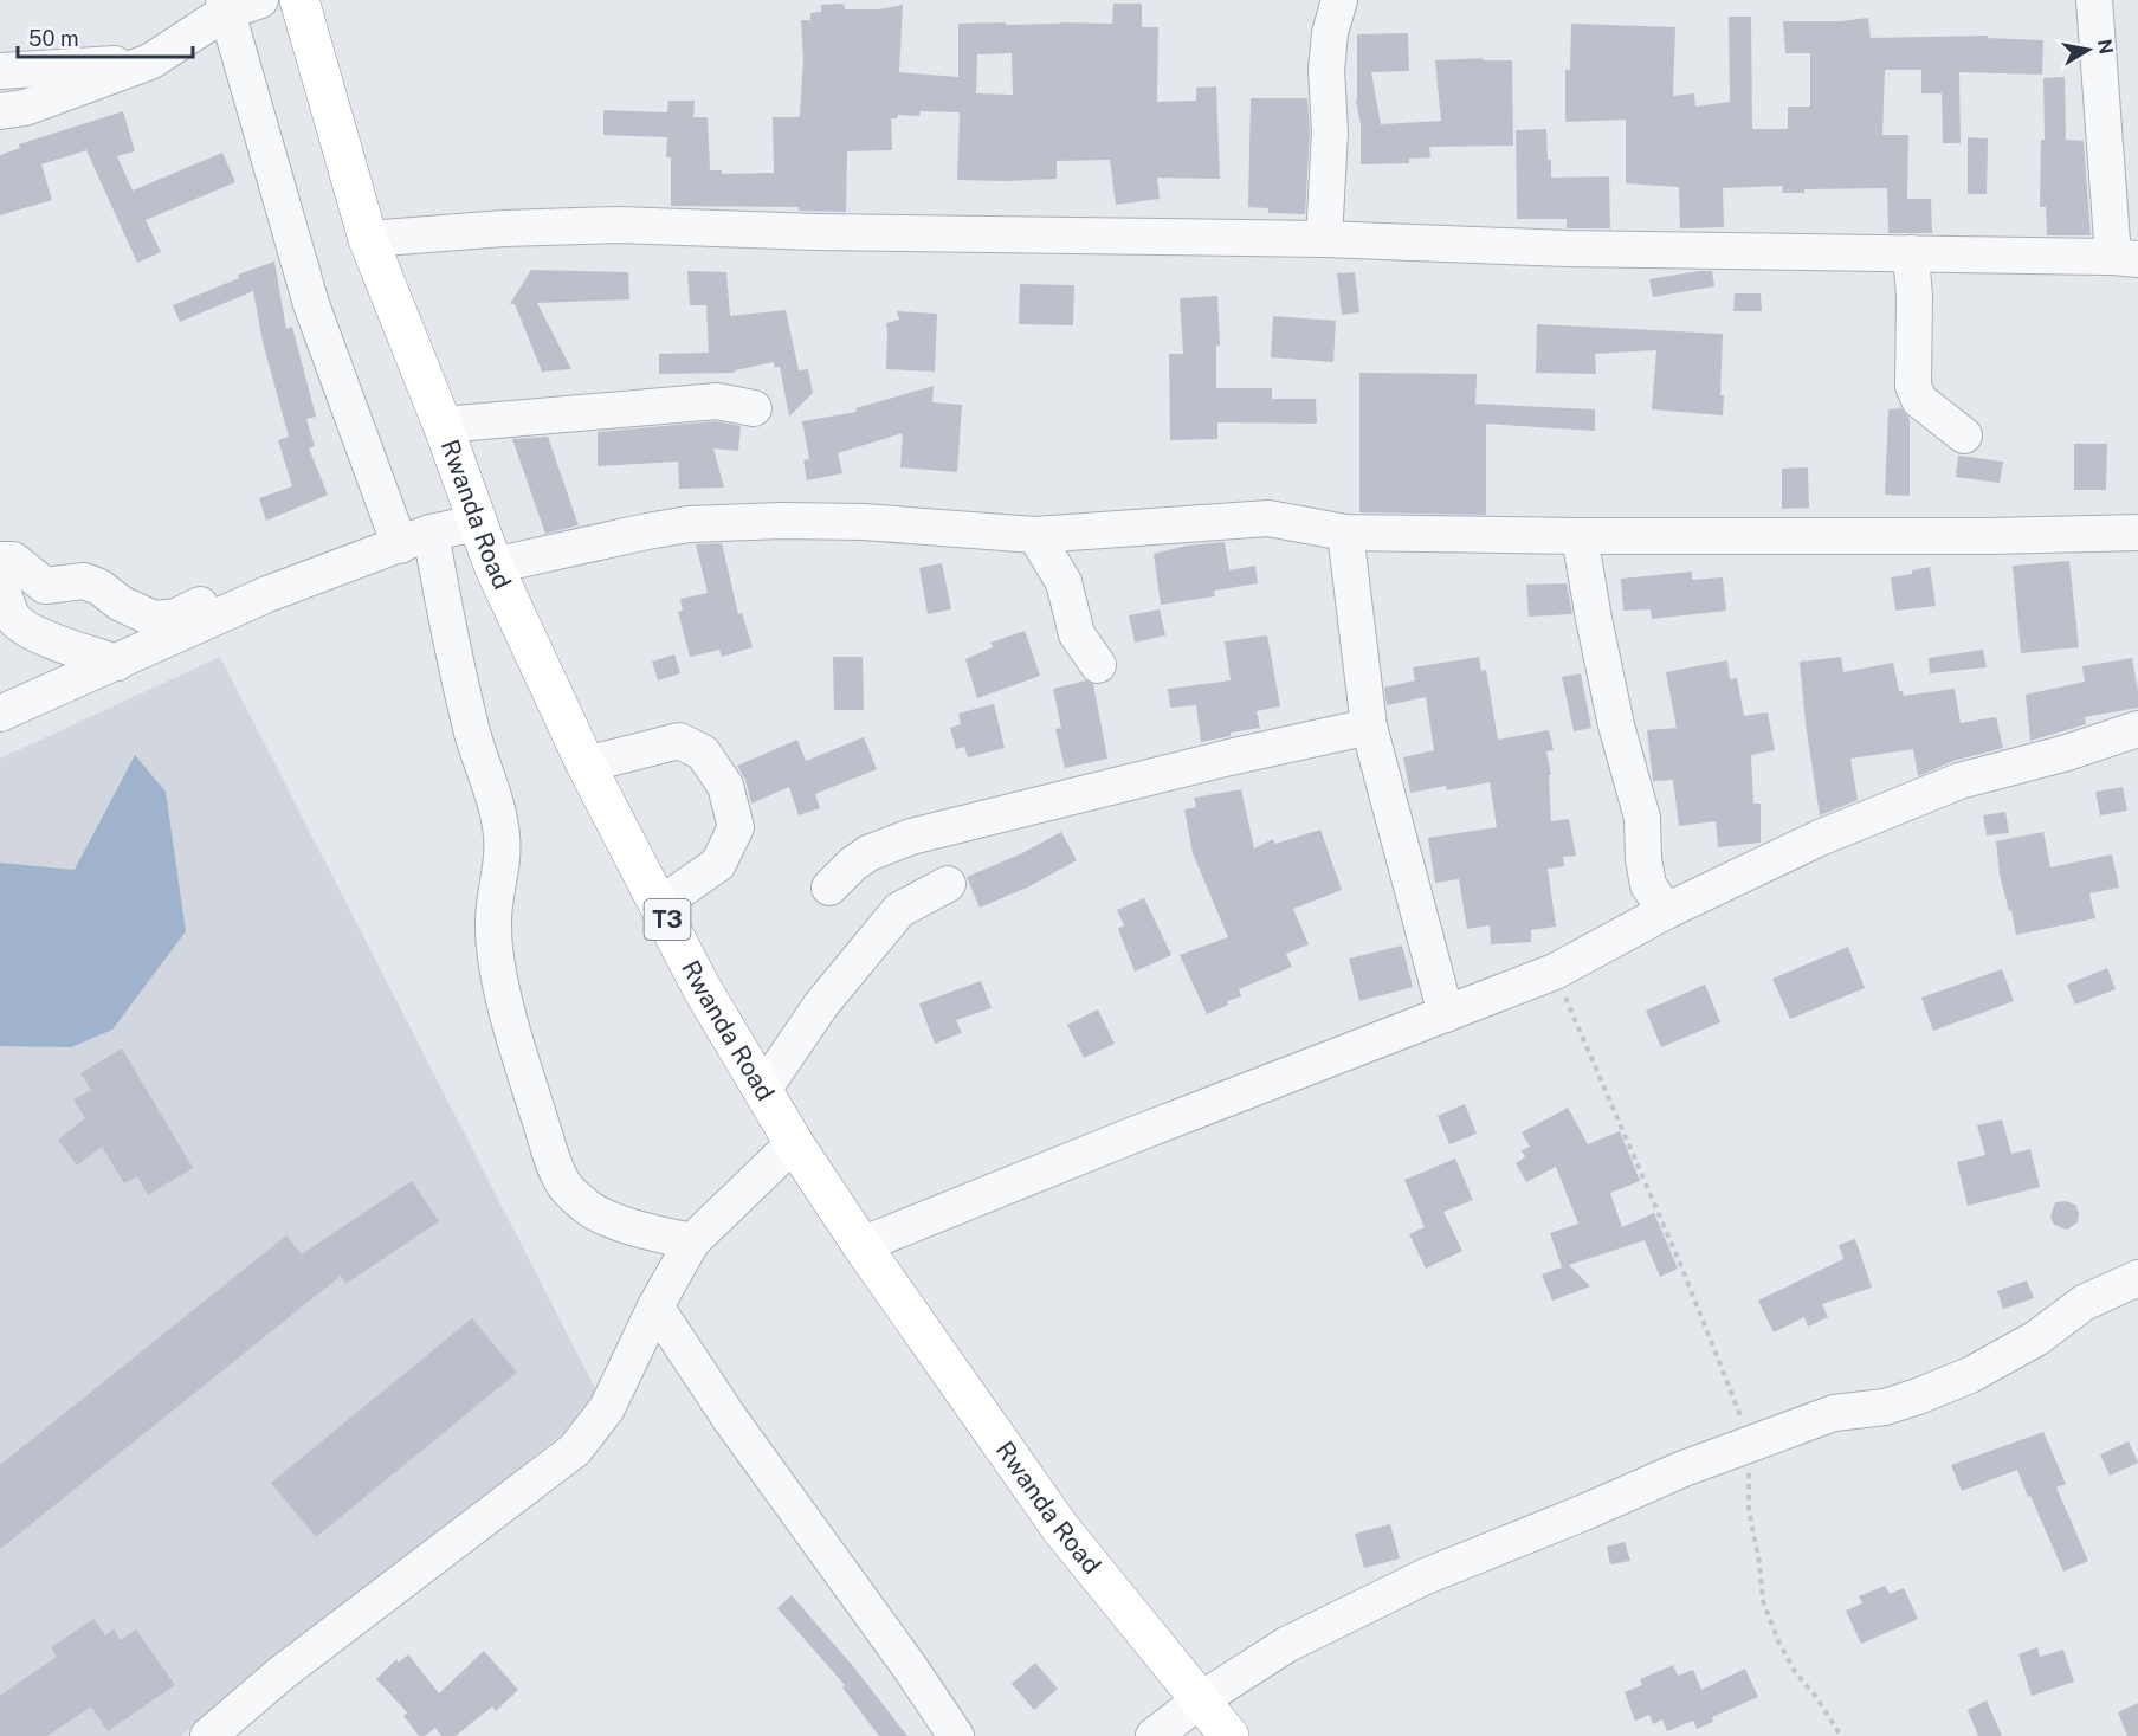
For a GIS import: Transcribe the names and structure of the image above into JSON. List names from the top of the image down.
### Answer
{
  "streets": {
    "highway": ["Rwanda Road", "T3"]
  },
  "scale_bar": "50 m",
  "north": "right"
}
